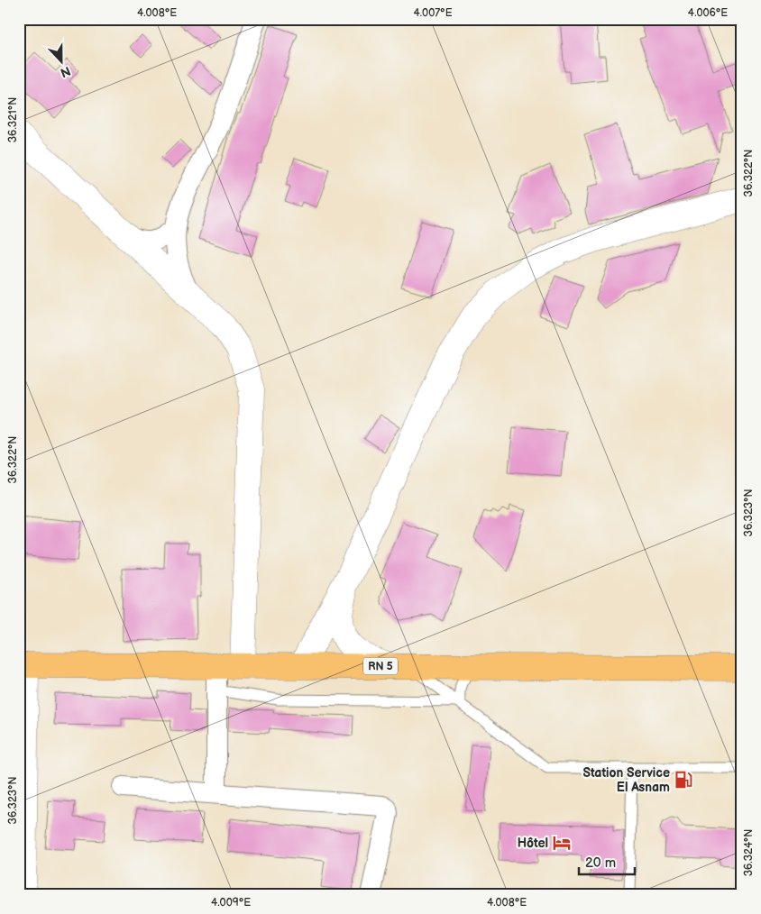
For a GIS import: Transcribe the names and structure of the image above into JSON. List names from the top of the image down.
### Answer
{
  "streets": {
    "main road": ["RN 5"]
  },
  "places": {
    "fuel station": ["Station Service El Asnam"],
    "hotel": ["Hôtel"]
  },
  "scale_bar": "20 m",
  "north": "bottom",
  "coordinates": [
    "4.008°E",
    "4.007°E",
    "4.006°E",
    "36.321°N",
    "36.322°N",
    "36.323°N",
    "36.324°N",
    "4.009°E"
  ]
}
